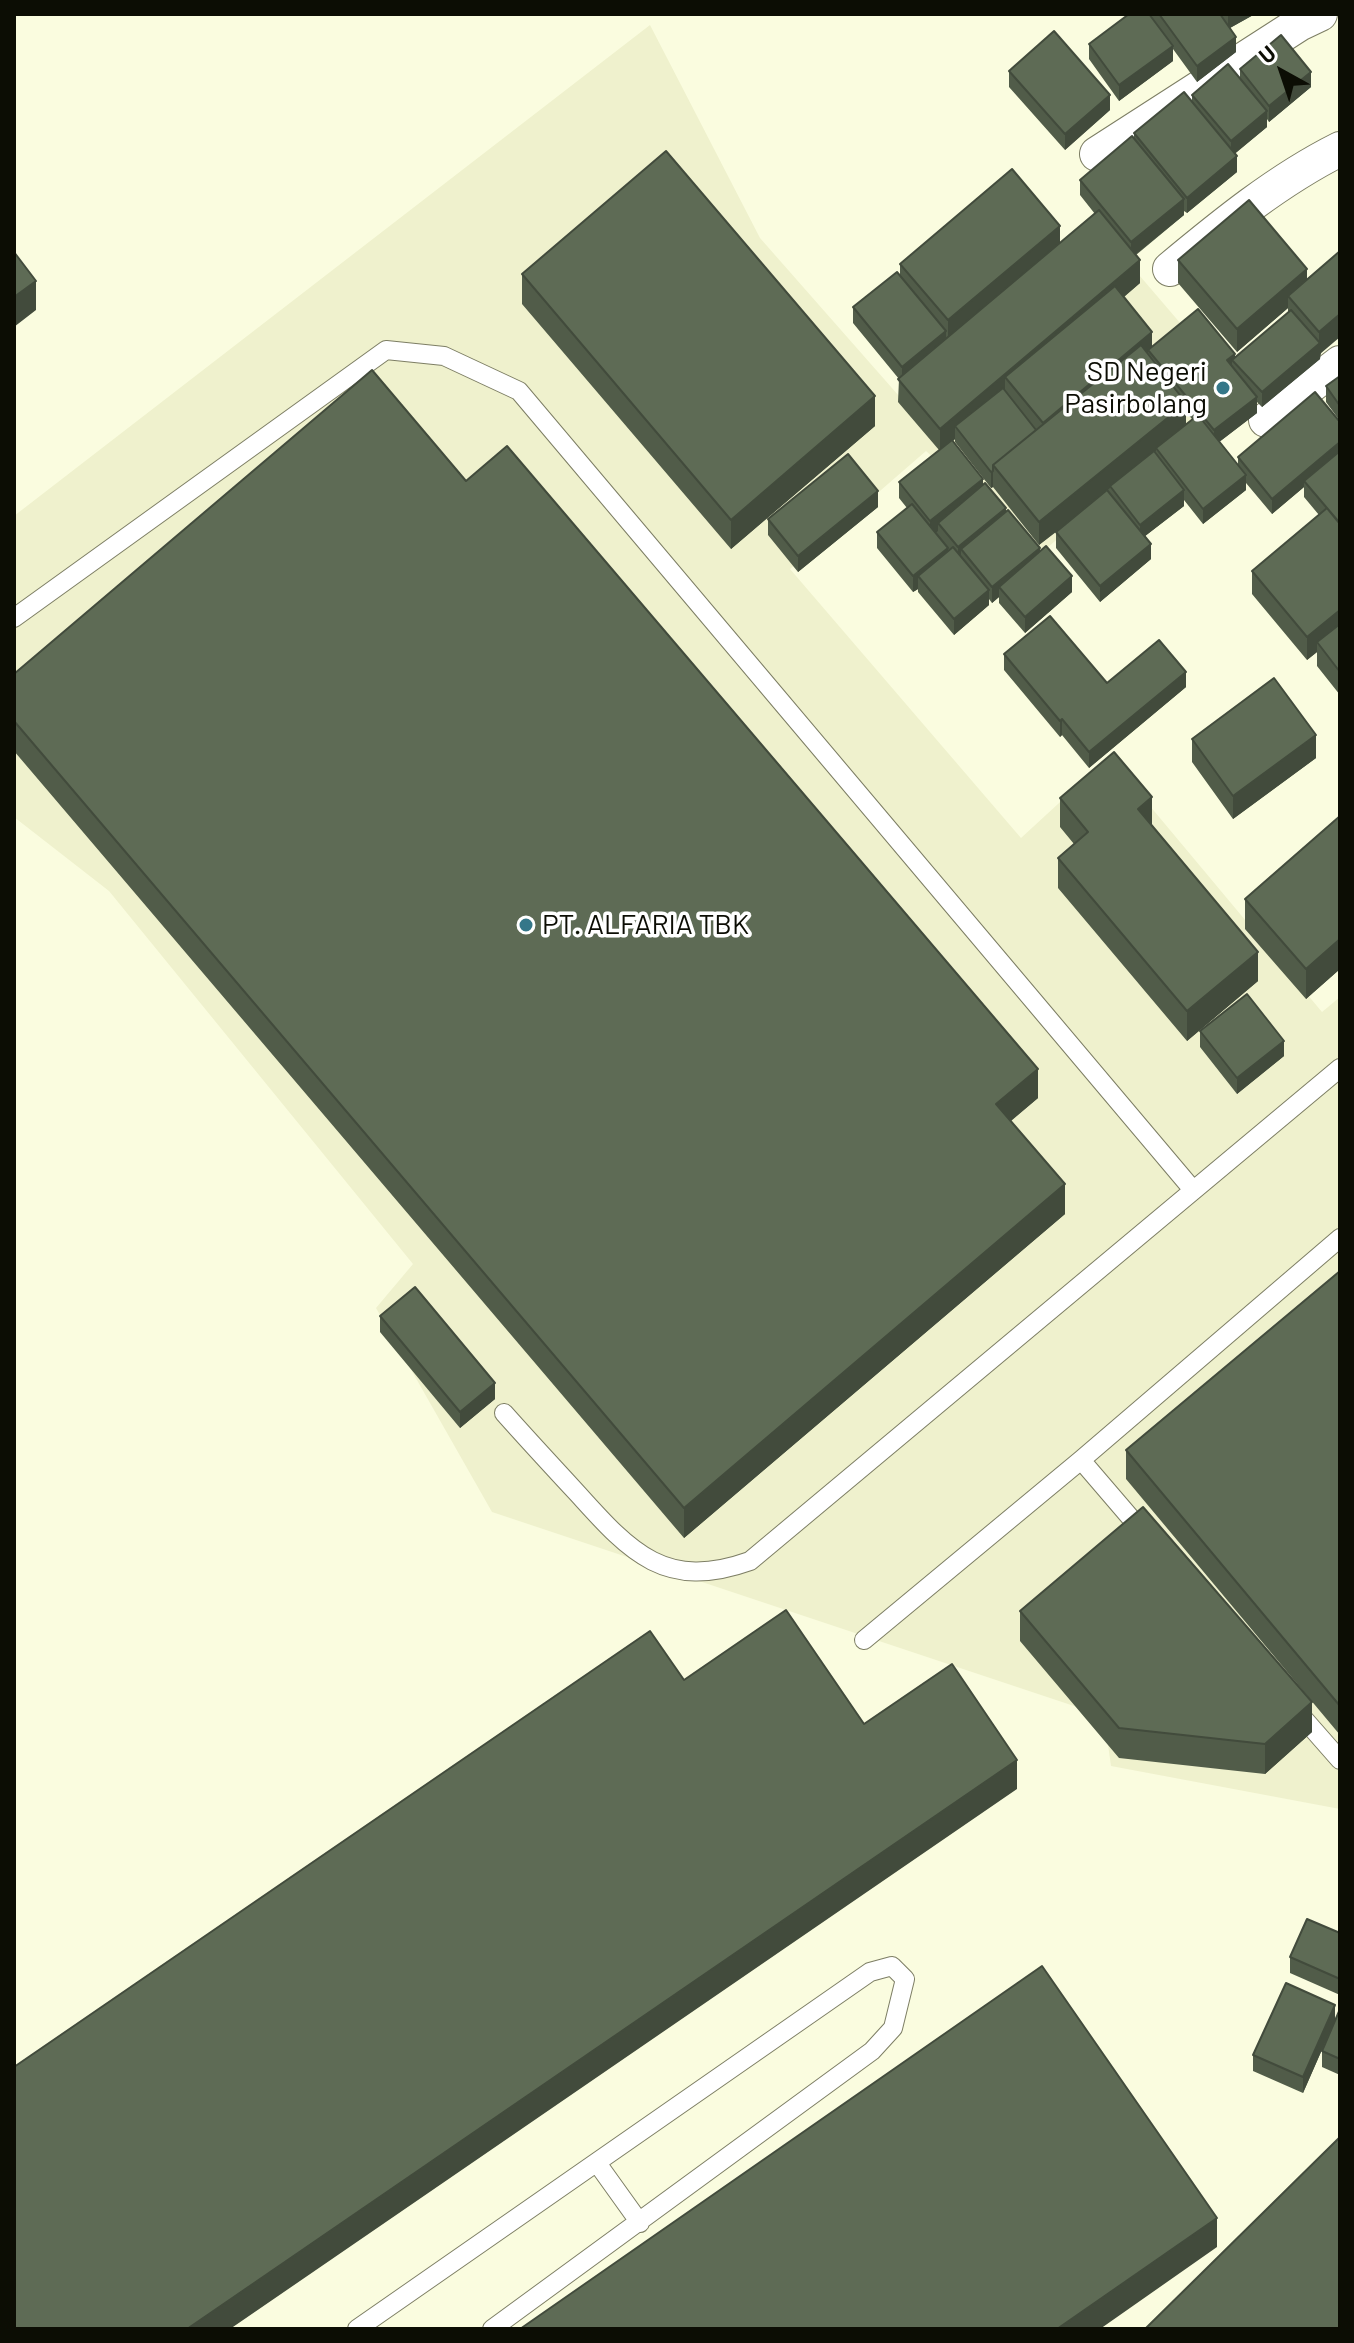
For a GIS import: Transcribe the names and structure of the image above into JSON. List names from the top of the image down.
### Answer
{
  "places": ["SD Negeri Pasirbolang", "PT. ALFARIA TBK"],
  "north": "top left"
}
